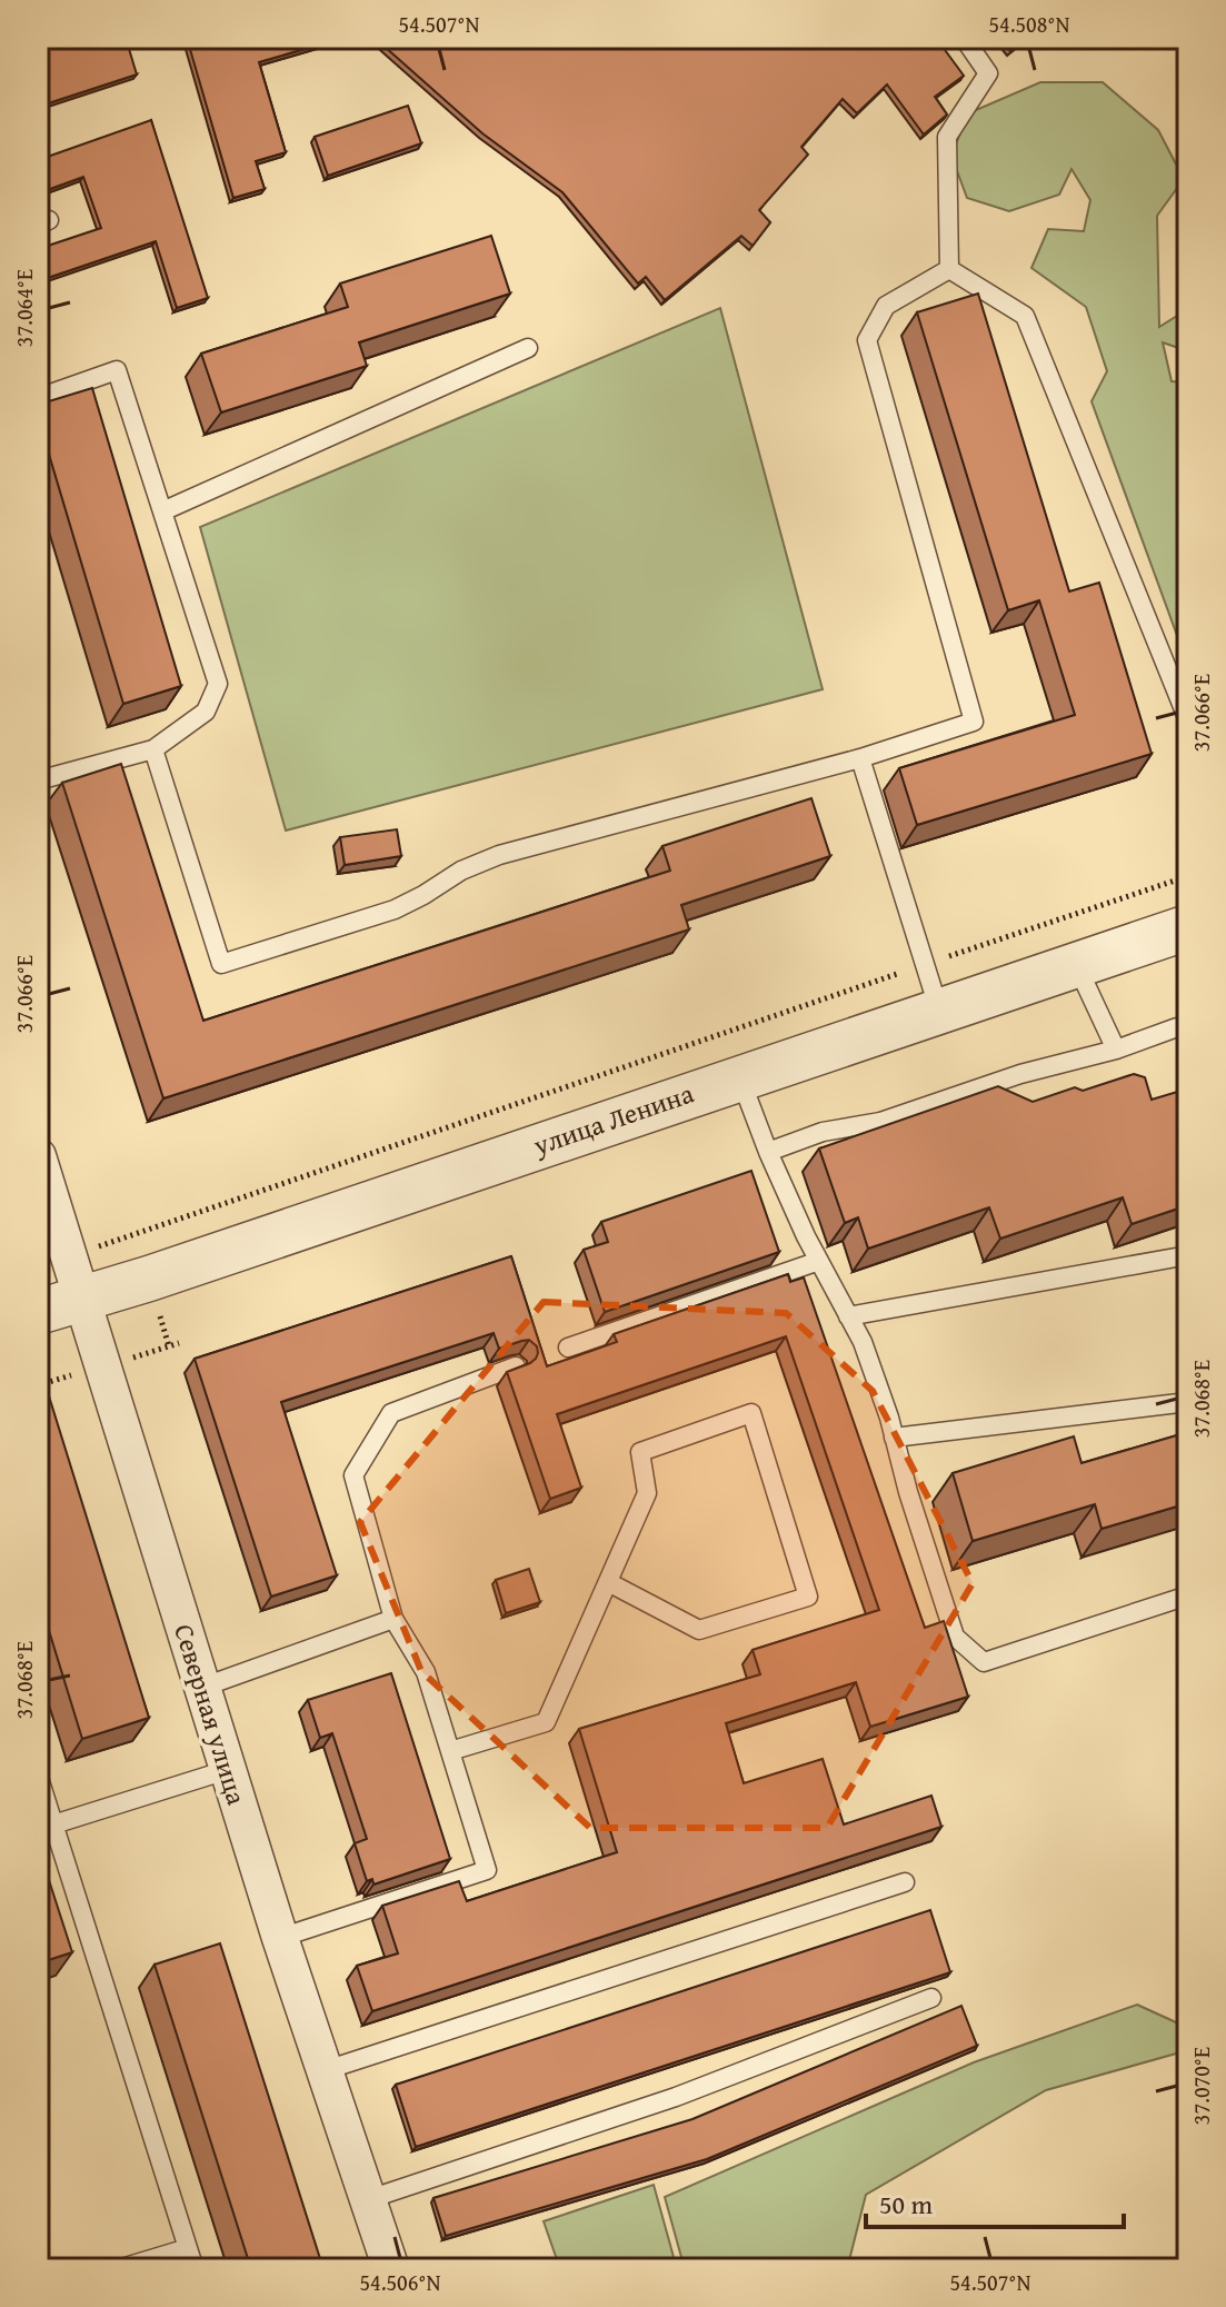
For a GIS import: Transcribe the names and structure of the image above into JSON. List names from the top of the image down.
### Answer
{
  "streets": {
    "street": ["улица Ленина", "Северная улица"]
  },
  "crossings": [
    ["улица Ленина", "Северная улица"]
  ],
  "scale_bar": "50 m",
  "coordinates": [
    "54.507°N",
    "54.508°N",
    "37.064°E",
    "37.066°E",
    "37.068°E",
    "37.070°E",
    "54.506°N"
  ]
}
